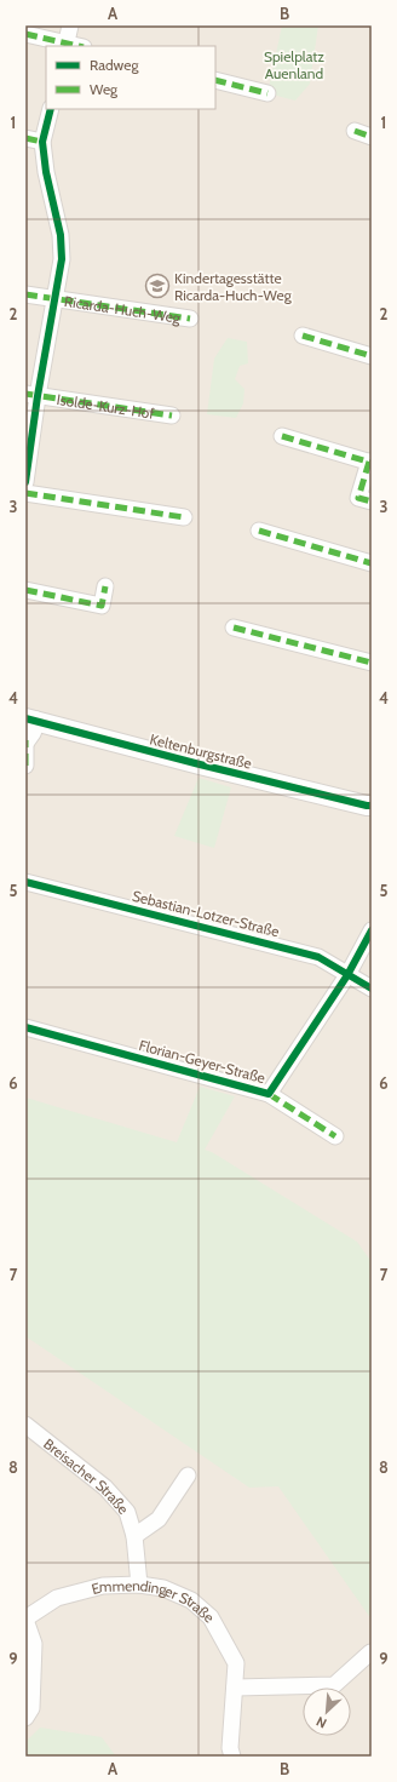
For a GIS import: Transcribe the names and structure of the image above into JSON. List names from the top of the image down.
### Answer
{
  "streets": {
    "street": [
      "Ricarda-Huch-Weg",
      "Isolde-Kurz-Hof",
      "Keltenburgstraße",
      "Sebastian-Lotzer-Straße",
      "Florian-Geyer-Straße",
      "Breisacher Straße",
      "Emmendinger Straße"
    ]
  },
  "crossings": [
    ["Sebastian-Lotzer-Straße", "Florian-Geyer-Straße"],
    ["Breisacher Straße", "Emmendinger Straße"]
  ],
  "parks": ["Spielplatz Auenland"],
  "places": {
    "school or university": ["Kindertagesstätte Ricarda-Huch-Weg"]
  },
  "legend": ["Radweg", "Weg"],
  "north": "bottom left",
  "grid": {
    "columns": ["A", "B"],
    "rows": [
      "1",
      "2",
      "3",
      "4",
      "5",
      "6",
      "7",
      "8",
      "9"
    ]
  }
}
